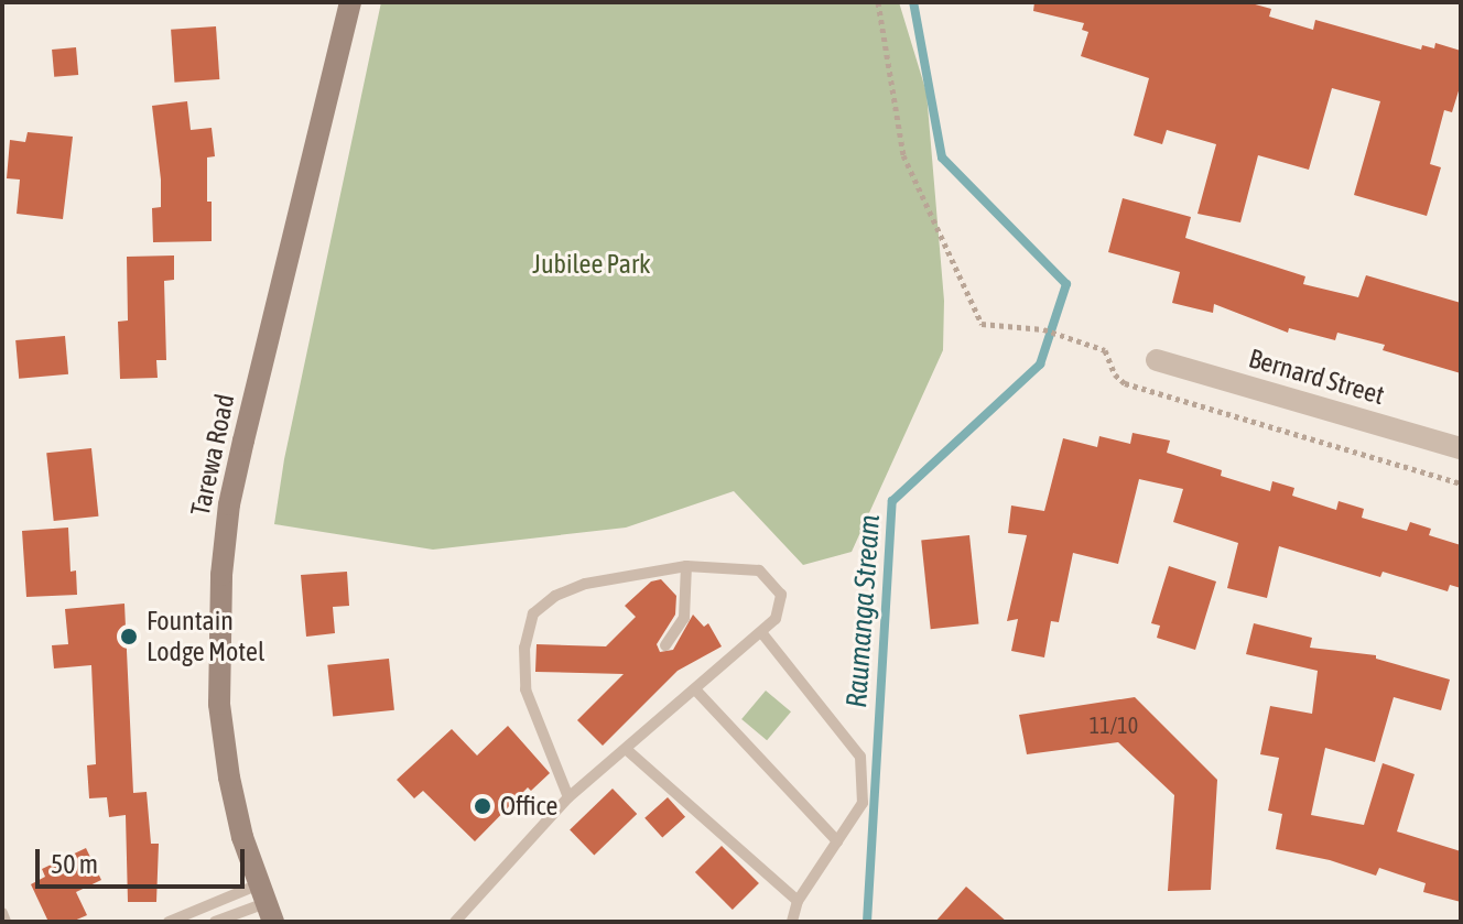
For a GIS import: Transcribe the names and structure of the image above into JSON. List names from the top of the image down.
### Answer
{
  "streets": {
    "main road": ["Tarewa Road"],
    "street": ["Bernard Street"]
  },
  "water": ["Raumanga Stream"],
  "parks": ["Jubilee Park"],
  "places": ["Fountain Lodge Motel", "Office"],
  "house_numbers": ["11/10"],
  "scale_bar": "50 m"
}
